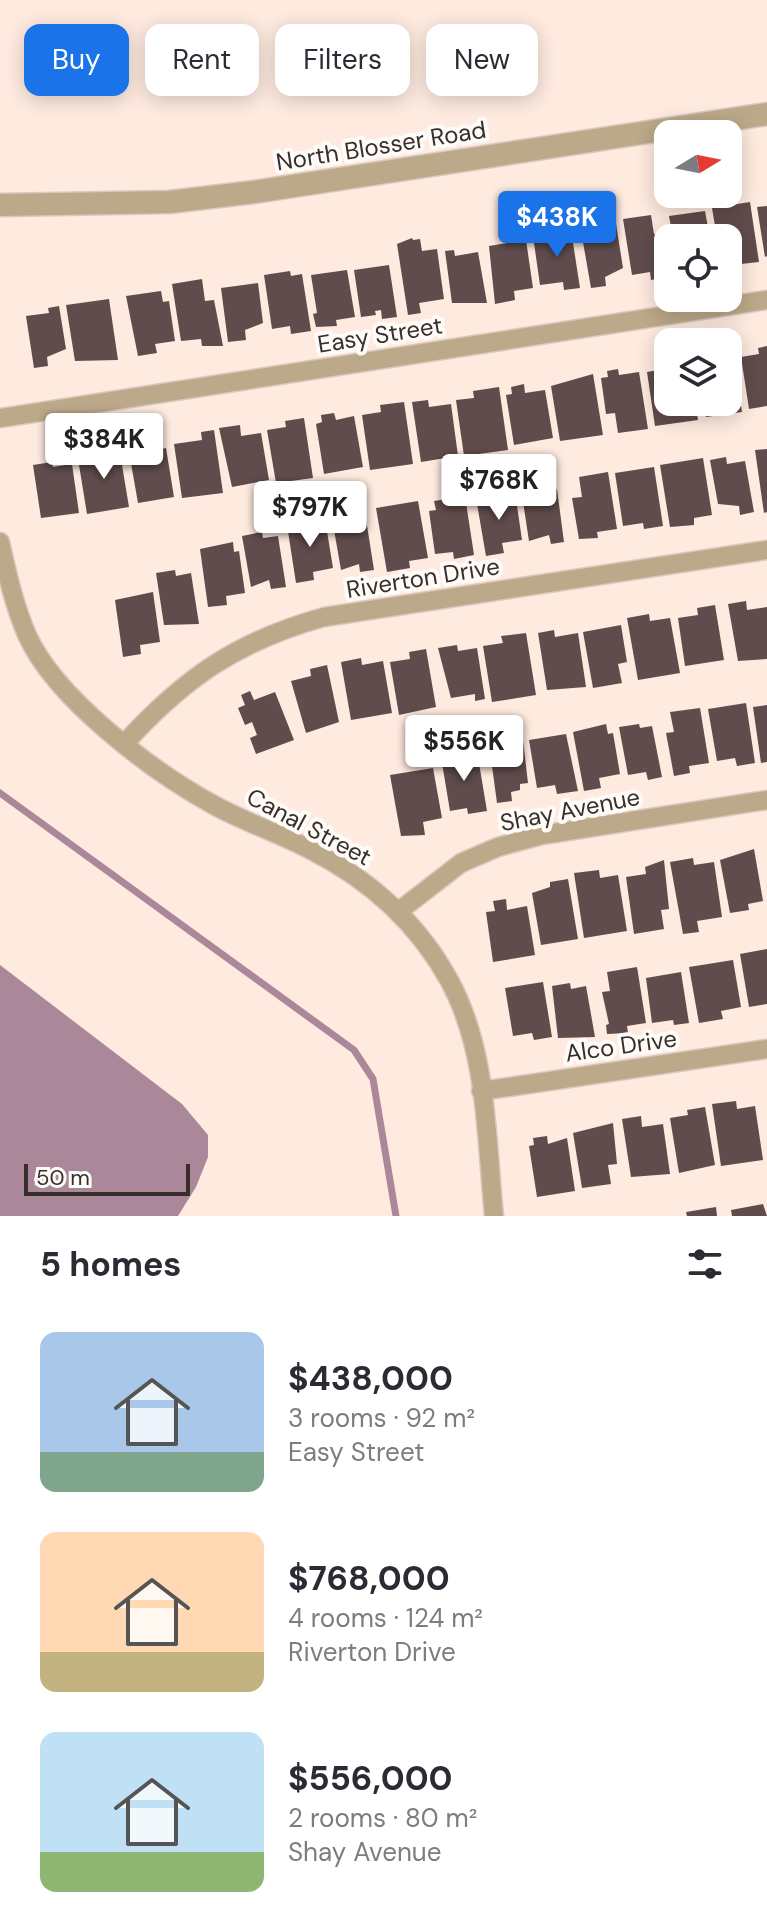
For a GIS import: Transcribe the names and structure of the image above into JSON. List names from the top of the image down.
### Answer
{
  "streets": {
    "street": [
      "North Blosser Road",
      "Easy Street",
      "Riverton Drive",
      "Shay Avenue",
      "Canal Street",
      "Alco Drive"
    ]
  },
  "crossings": [
    ["Riverton Drive", "Canal Street"],
    ["Shay Avenue", "Canal Street"],
    ["Canal Street", "Alco Drive"]
  ],
  "scale_bar": "50 m",
  "north": "right",
  "page": {
    "chip": [
      "Buy",
      "Rent",
      "Filters",
      "New"
    ],
    "price": [
      "$438K",
      "$384K",
      "$768K",
      "$797K",
      "$556K"
    ],
    "scale": "50 m",
    "heading": "5 homes",
    "list": [
      {
        "name": "$438,000",
        "note": "3 rooms · 92 m² · Easy Street"
      },
      {
        "name": "$768,000",
        "note": "4 rooms · 124 m² · Riverton Drive"
      },
      {
        "name": "$556,000",
        "note": "2 rooms · 80 m² · Shay Avenue"
      }
    ]
  }
}
